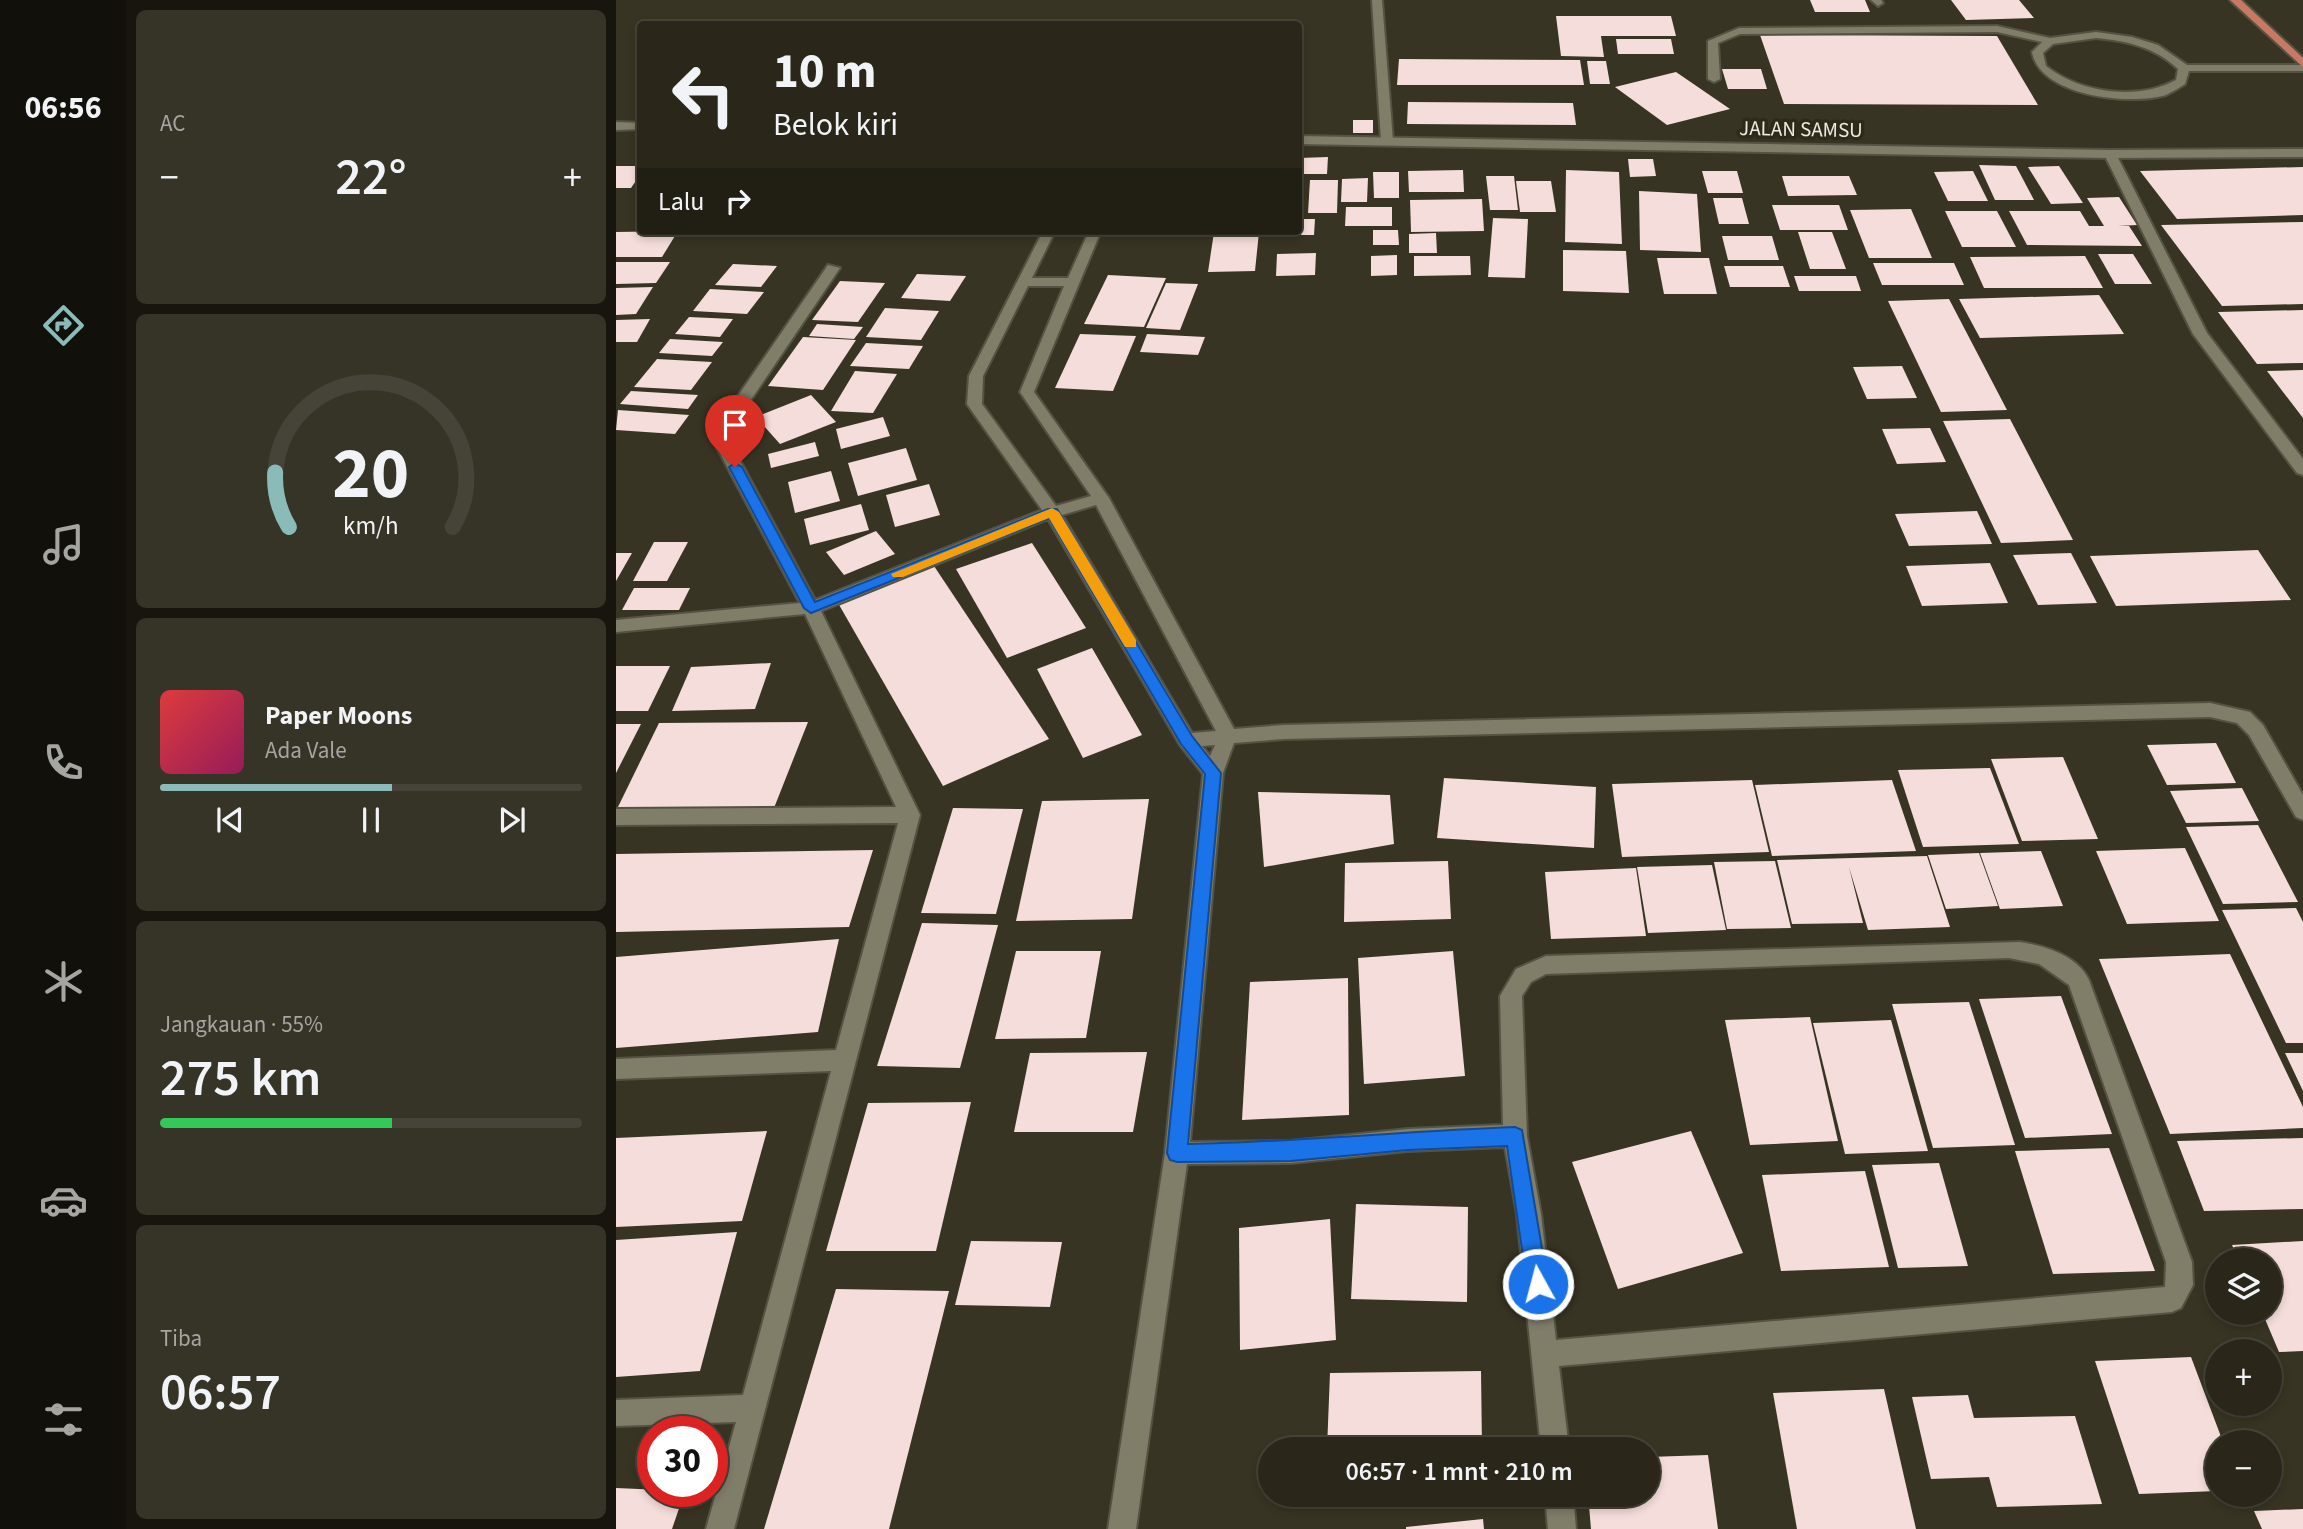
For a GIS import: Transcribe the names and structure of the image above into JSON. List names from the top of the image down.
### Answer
{
  "streets": {
    "street": ["JALAN SAMSU"]
  },
  "page": {
    "tabs": "06:56",
    "tile": [
      "AC",
      ["Jangkauan · 55%", "275 km"],
      ["Tiba", "06:57"]
    ],
    "turn": ["10 m", "Belok kiri"],
    "heat": ["−", "22°", "+"],
    "then": "Lalu",
    "song": ["Paper Moons", "Ada Vale"],
    "map_buttons": ["+", "−"],
    "limit": "30",
    "trip": "06:57 · 1 mnt · 210 m",
    "gauge": ["20", "km/h"]
  }
}
